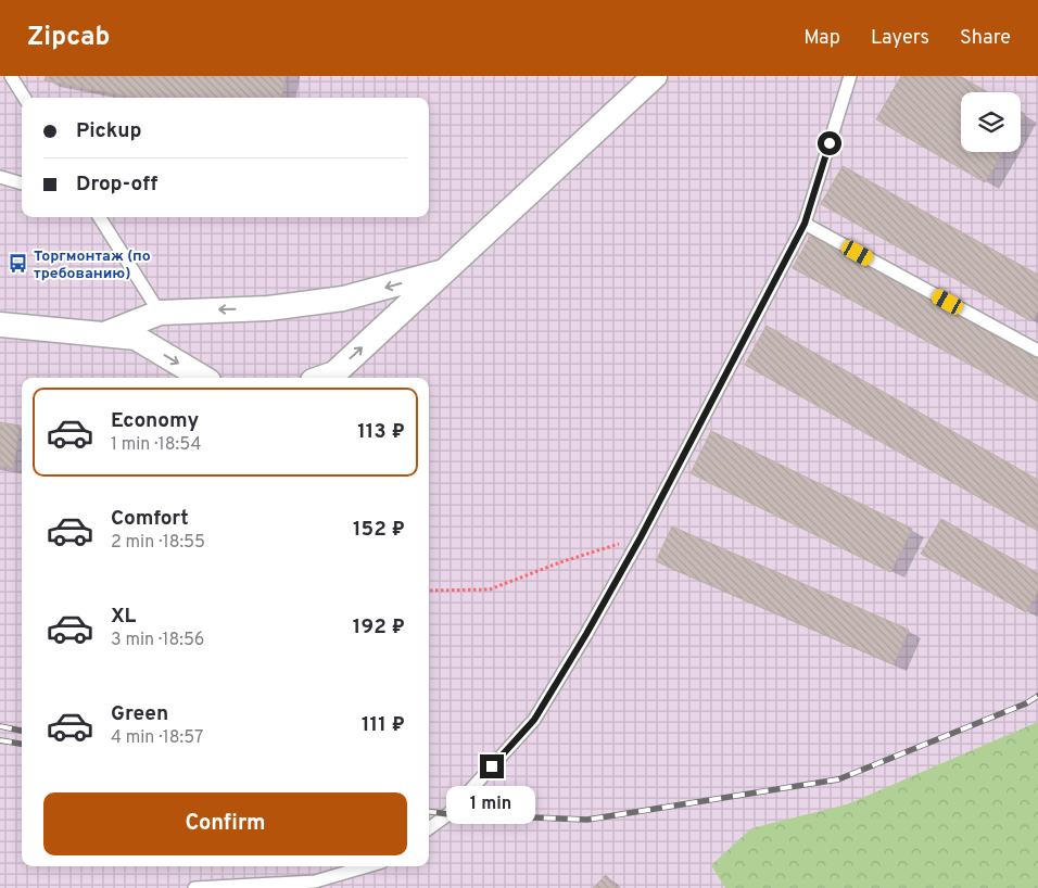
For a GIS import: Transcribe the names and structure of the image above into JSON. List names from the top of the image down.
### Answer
{
  "places": {
    "bus stop": ["Торгмонтаж (по требованию)"]
  },
  "page": {
    "header": "Zipcab",
    "nav": ["Map", "Layers", "Share"],
    "banner": ["Pickup", "Drop-off"],
    "list": [
      {
        "name": "Economy",
        "note": "1 min · 18:54",
        "value": "113 ₽"
      },
      {
        "name": "Comfort",
        "note": "2 min · 18:55",
        "value": "152 ₽"
      },
      {
        "name": "XL",
        "note": "3 min · 18:56",
        "value": "192 ₽"
      },
      {
        "name": "Green",
        "note": "4 min · 18:57",
        "value": "111 ₽"
      }
    ],
    "buttons": "Confirm",
    "bubble": "1 min"
  }
}
